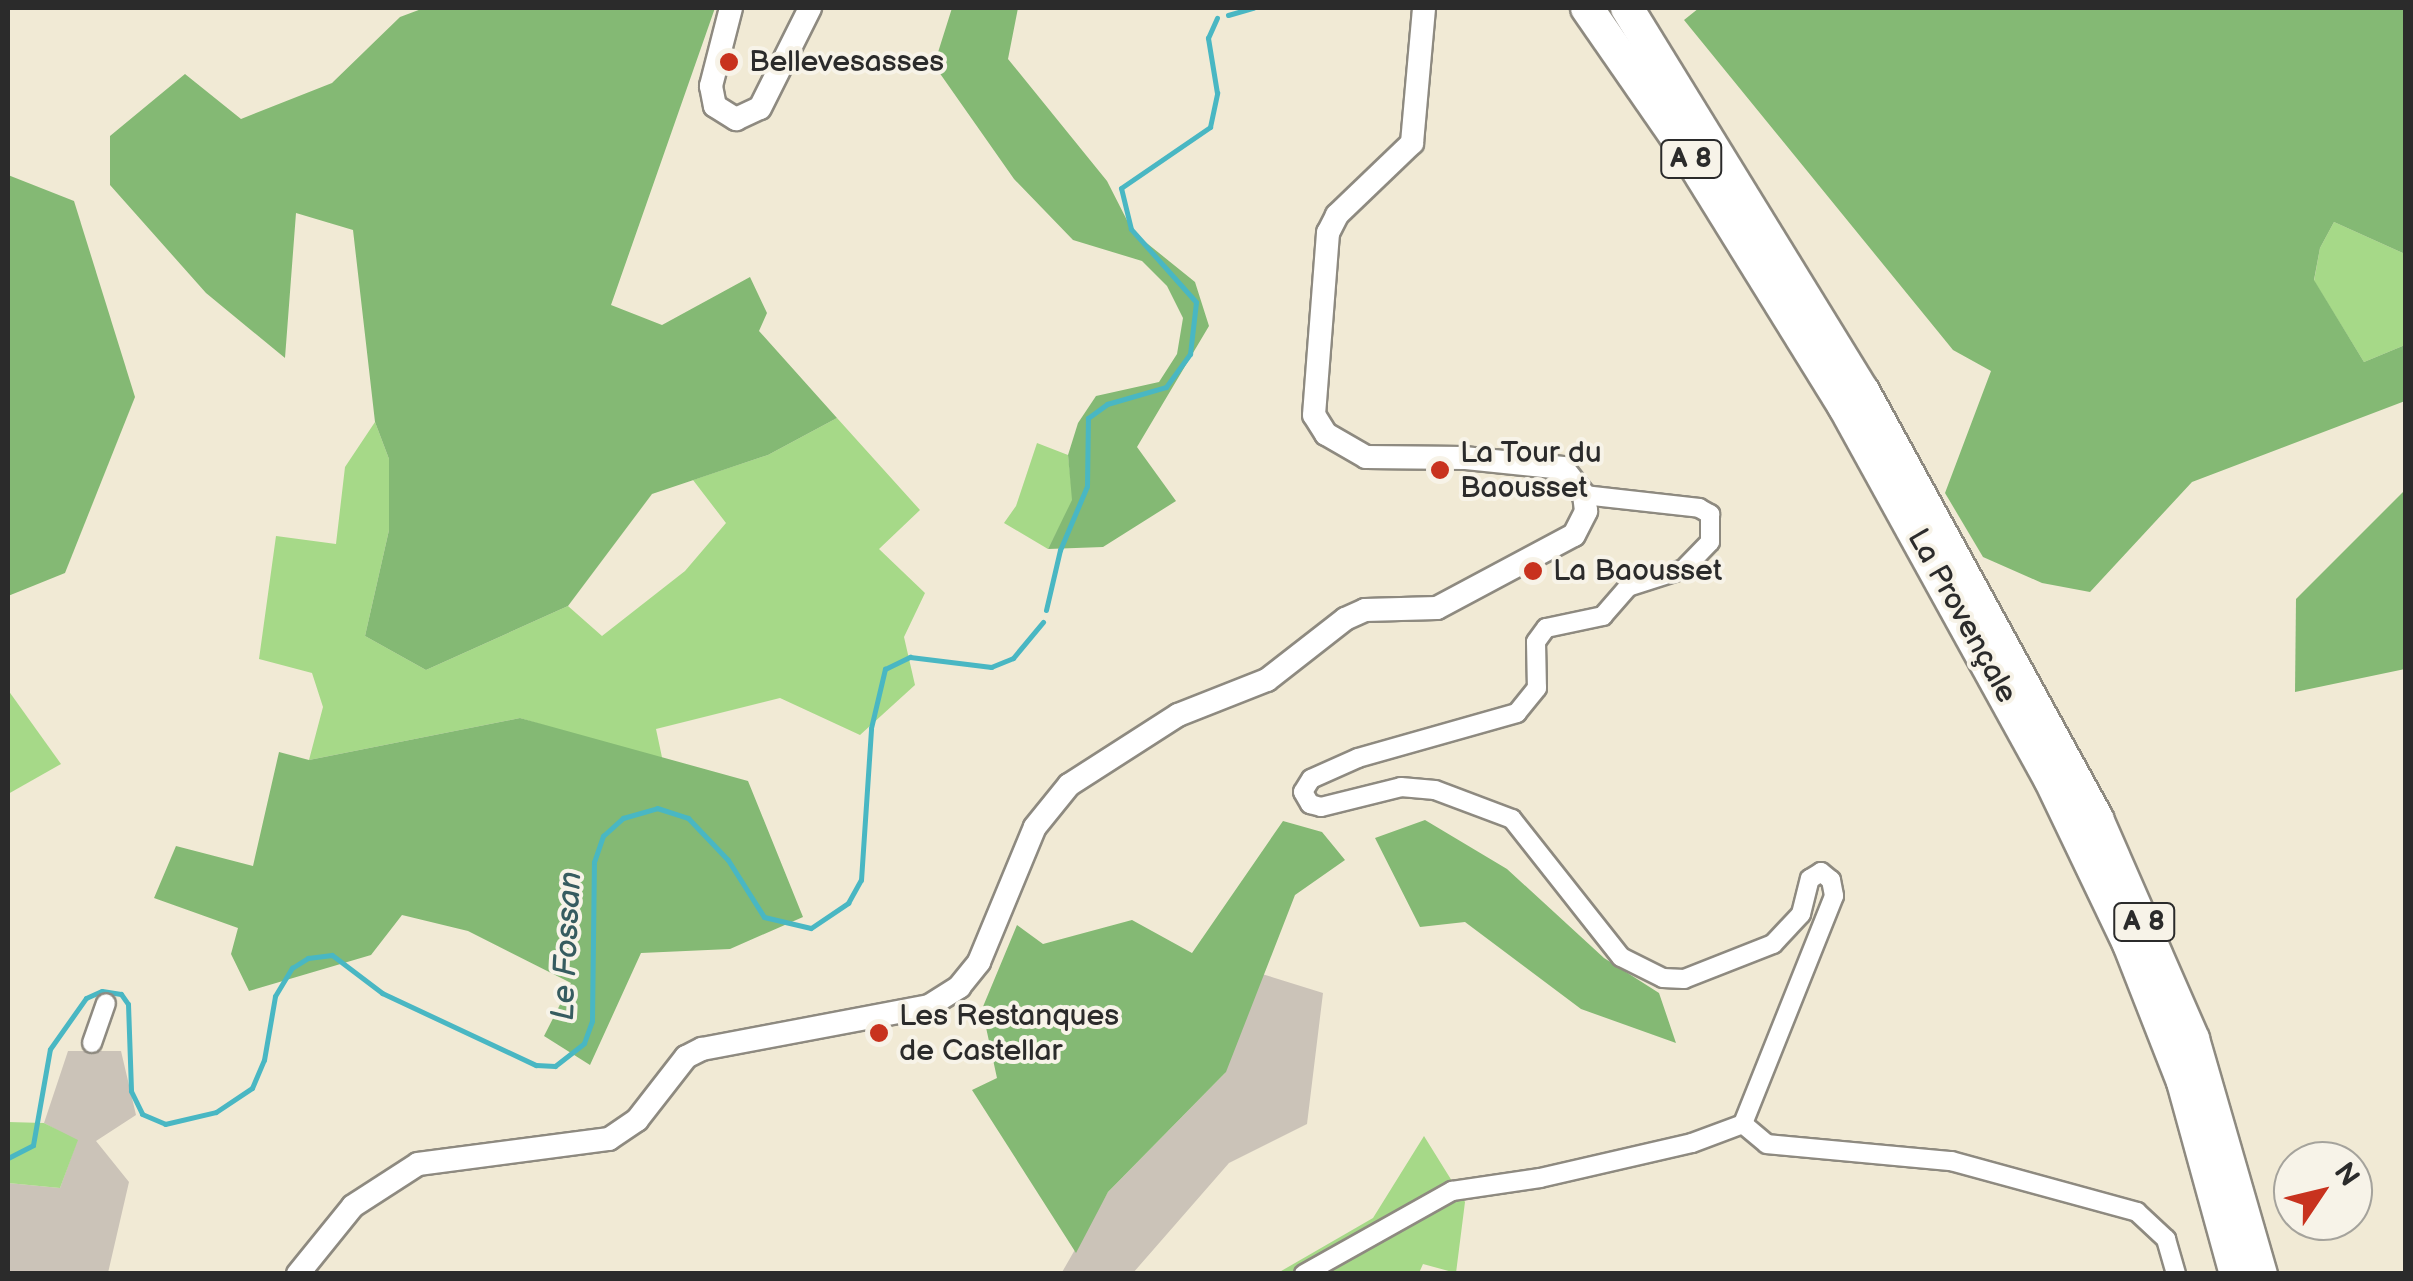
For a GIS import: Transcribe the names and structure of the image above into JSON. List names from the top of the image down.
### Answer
{
  "streets": {
    "highway": ["A 8", "La Provençale"]
  },
  "water": ["Le Fossan"],
  "places": [
    "Bellevesasses",
    "La Tour du Baousset",
    "La Baousset",
    "Les Restanques de Castellar"
  ],
  "north": "top right"
}
